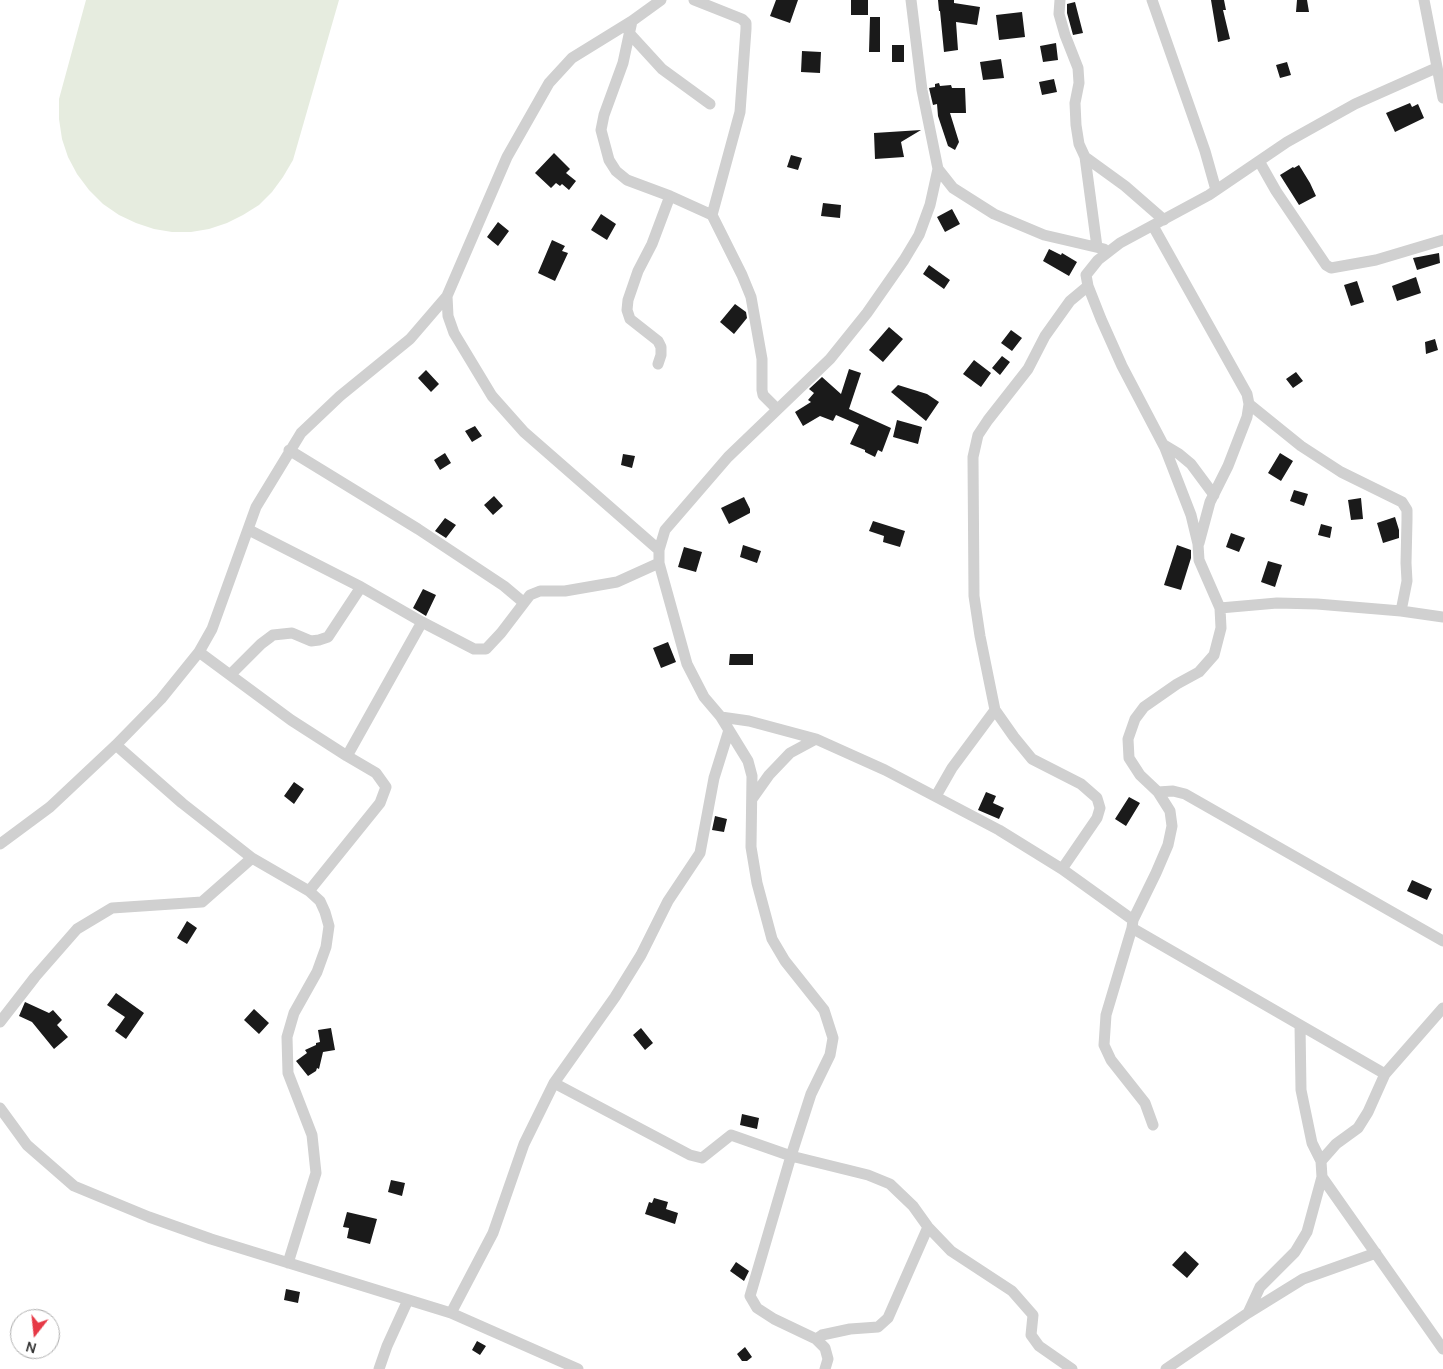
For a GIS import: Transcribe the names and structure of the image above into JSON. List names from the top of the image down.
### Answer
{
  "north": "bottom"
}
